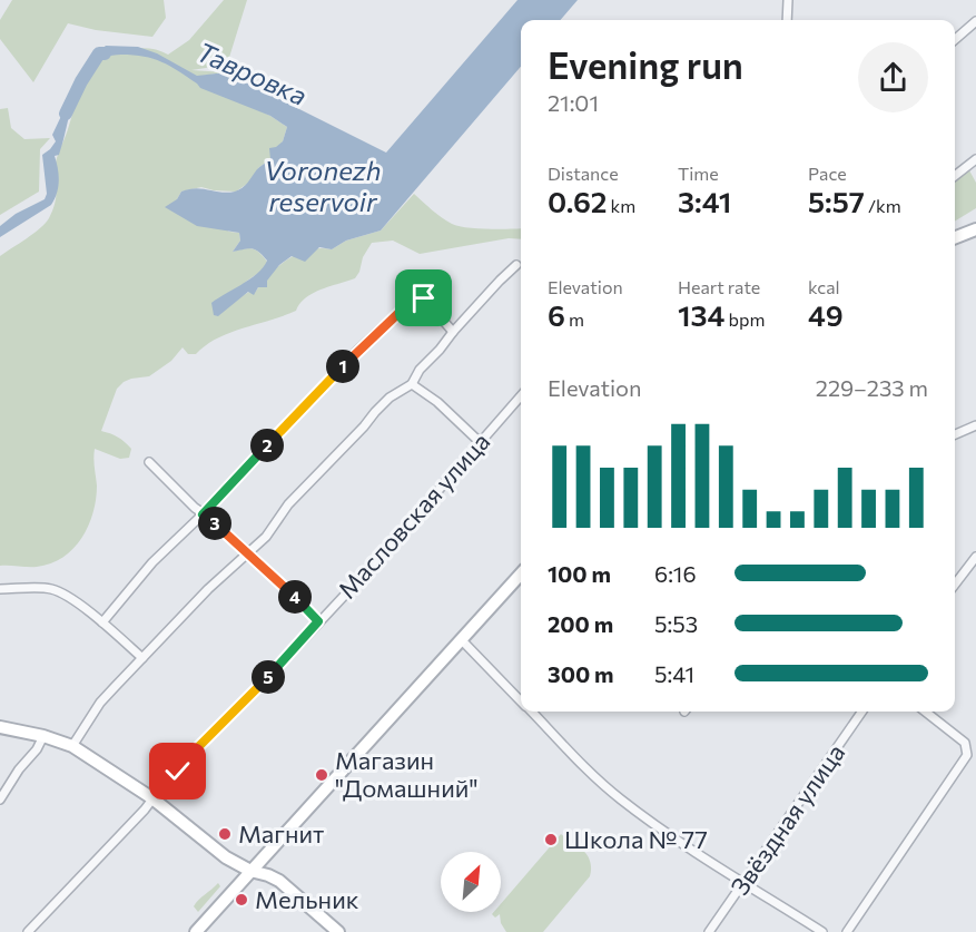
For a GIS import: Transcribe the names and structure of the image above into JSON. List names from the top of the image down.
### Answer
{
  "streets": {
    "street": ["Масловская улица", "Звёздная улица"]
  },
  "water": ["Тавровка", "Voronezh reservoir"],
  "places": [
    "Магазин \"Домашний\"",
    "Магнит",
    "Школа № 77",
    "Мельник"
  ],
  "north": "top right",
  "page": {
    "heading": ["Evening run", "21:01"],
    "stats": [
      ["Distance", "0.62 km"],
      ["Time", "3:41"],
      ["Pace", "5:57 /km"],
      ["Elevation", "6 m"],
      ["Heart rate", "134 bpm"],
      ["kcal", "49"]
    ],
    "pins": [
      "1",
      "2",
      "3",
      "4",
      "5"
    ],
    "chart": ["Elevation", "229–233 m"],
    "list": [
      {
        "name": "100 m",
        "note": "6:16"
      },
      {
        "name": "200 m",
        "note": "5:53"
      },
      {
        "name": "300 m",
        "note": "5:41"
      }
    ]
  }
}
